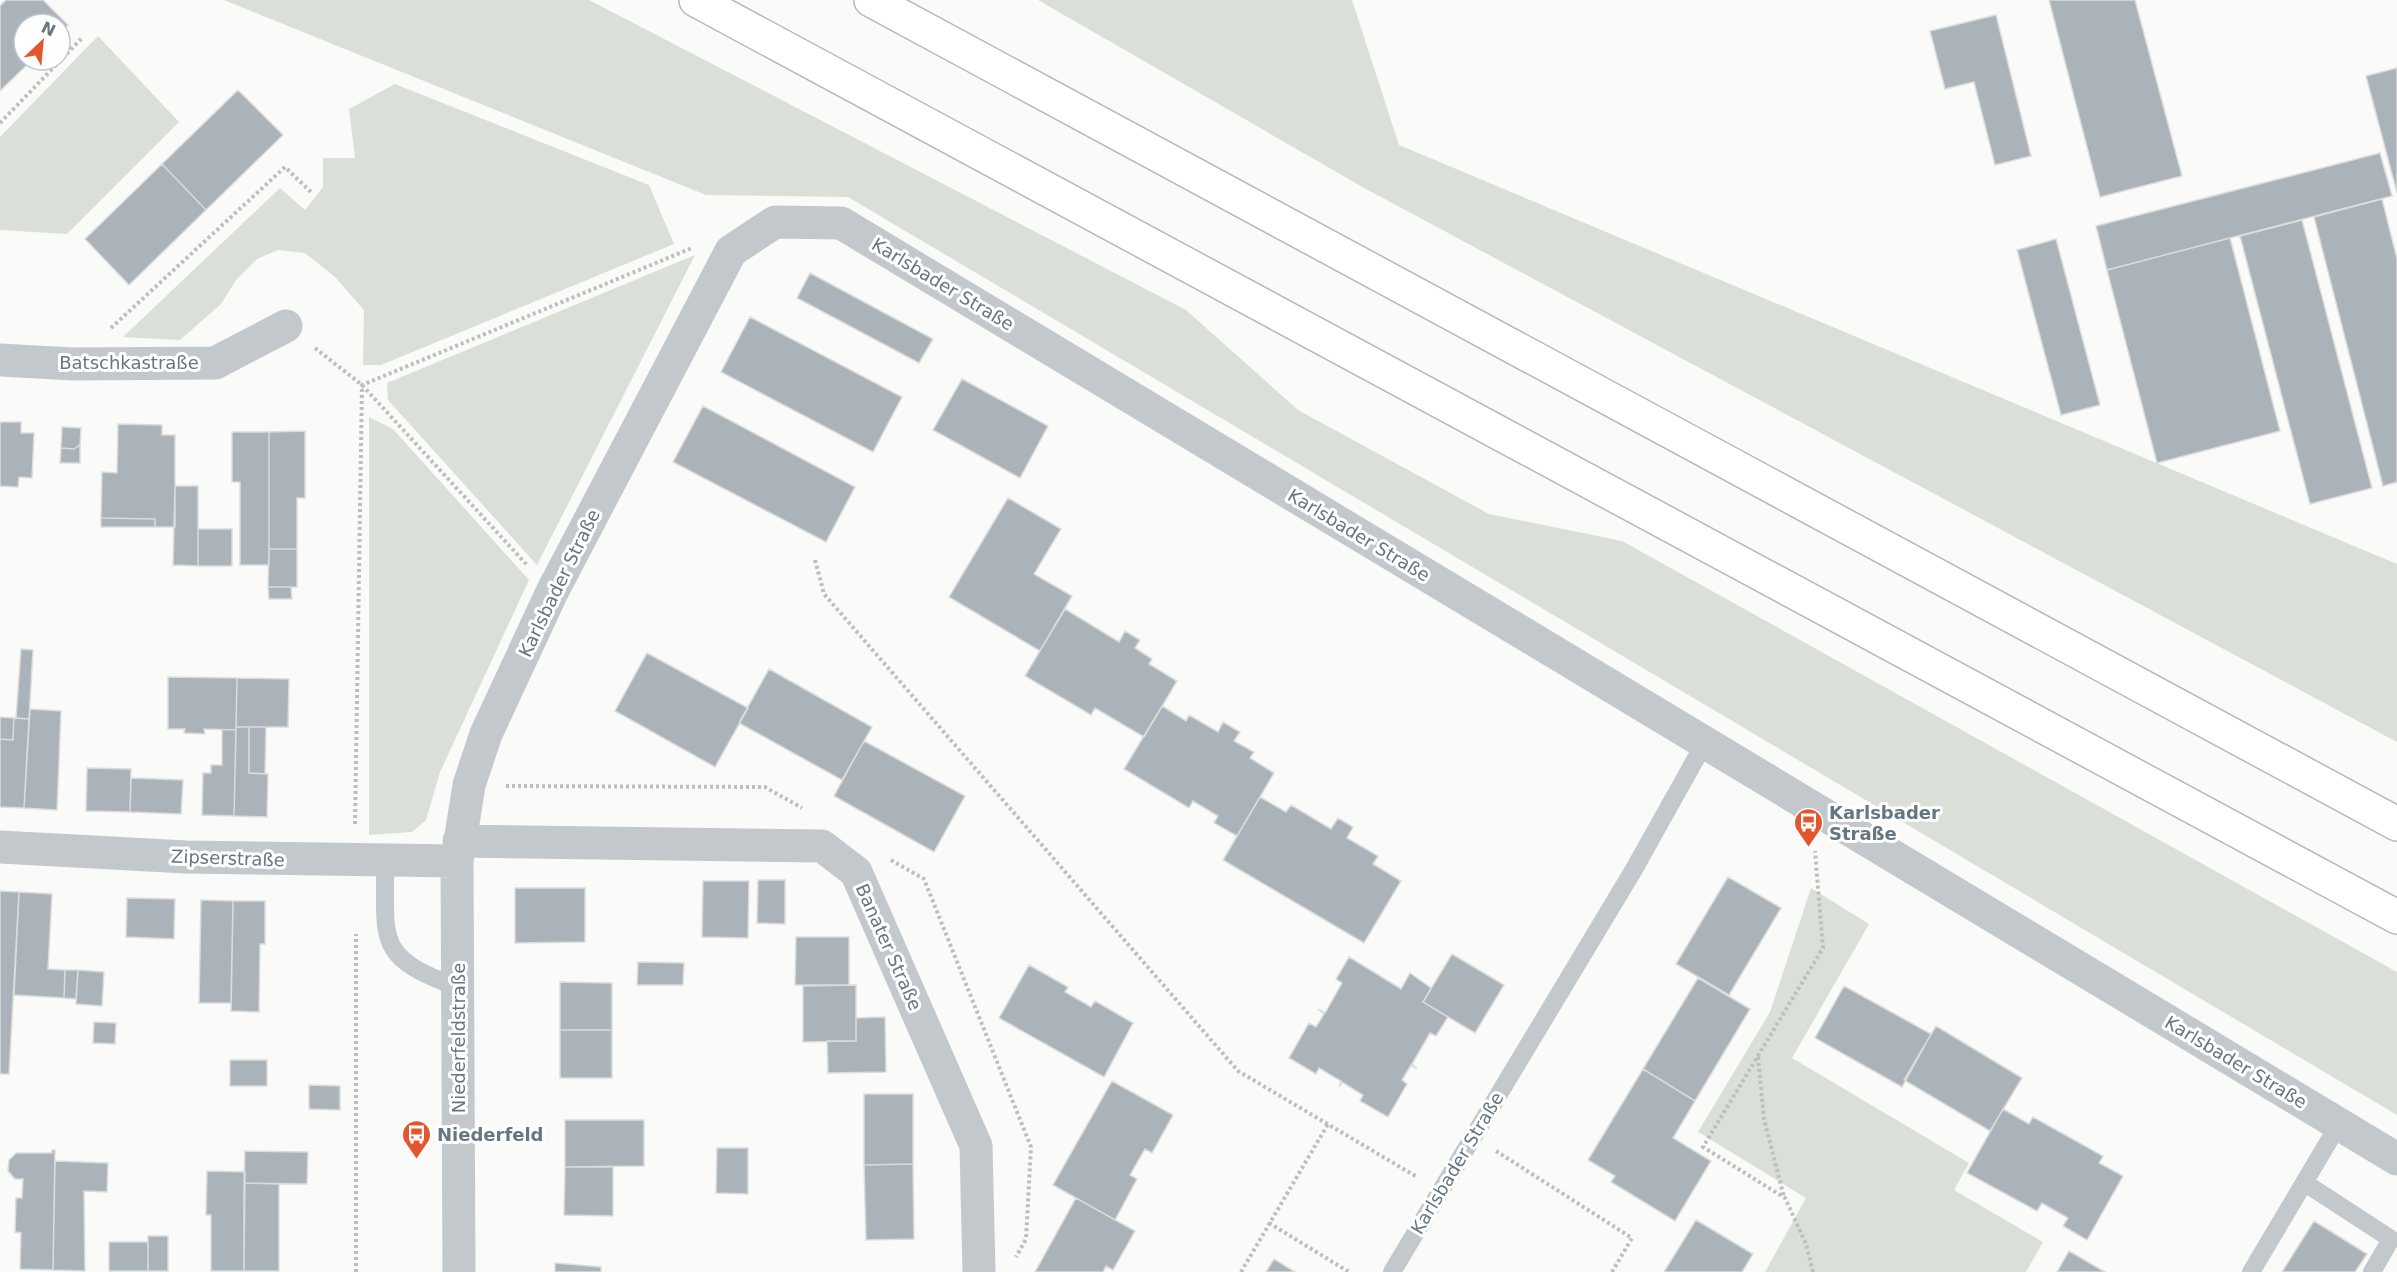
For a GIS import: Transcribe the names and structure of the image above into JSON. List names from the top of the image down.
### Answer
{
  "streets": {
    "street": [
      "Karlsbader Straße",
      "Batschkastraße",
      "Zipserstraße",
      "Banater Straße",
      "Niederfeldstraße"
    ]
  },
  "crossings": [
    ["Karlsbader Straße", "Zipserstraße"],
    ["Karlsbader Straße", "Banater Straße"],
    ["Karlsbader Straße", "Niederfeldstraße"],
    ["Zipserstraße", "Banater Straße"],
    ["Zipserstraße", "Niederfeldstraße"],
    ["Banater Straße", "Niederfeldstraße"]
  ],
  "places": {
    "bus stop": ["Karlsbader Straße", "Niederfeld"]
  },
  "north": "top right"
}
